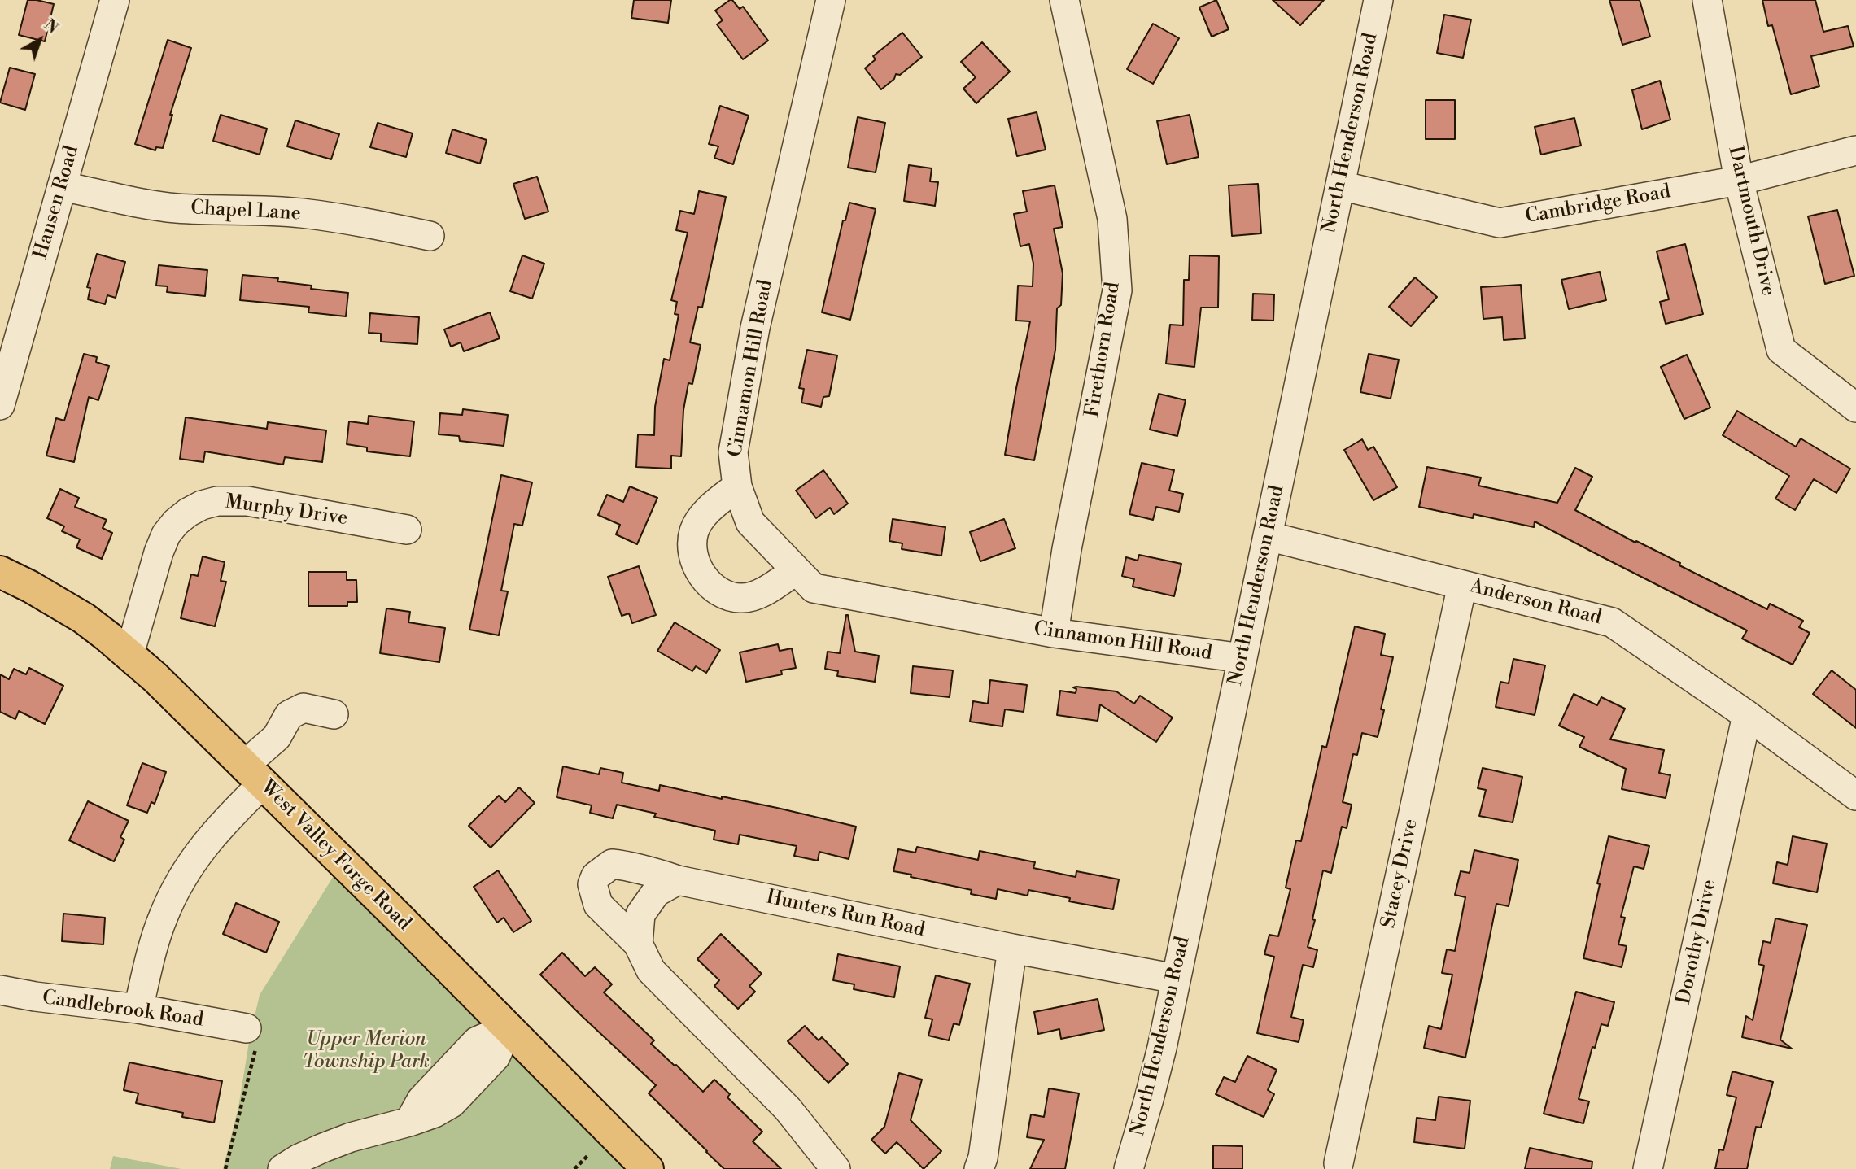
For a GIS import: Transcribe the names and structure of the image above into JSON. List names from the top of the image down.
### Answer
{
  "streets": {
    "main road": ["West Valley Forge Road"],
    "street": [
      "North Henderson Road",
      "Hansen Road",
      "Cambridge Road",
      "Chapel Lane",
      "Dartmouth Drive",
      "Firethorn Road",
      "Cinnamon Hill Road",
      "Murphy Drive",
      "Anderson Road",
      "Stacey Drive",
      "Hunters Run Road",
      "Dorothy Drive",
      "Candlebrook Road"
    ]
  },
  "crossings": [
    ["North Henderson Road", "Cambridge Road"],
    ["North Henderson Road", "Cinnamon Hill Road"],
    ["North Henderson Road", "Anderson Road"],
    ["North Henderson Road", "Hunters Run Road"],
    ["Hansen Road", "Chapel Lane"],
    ["Cambridge Road", "Dartmouth Drive"],
    ["Firethorn Road", "Cinnamon Hill Road"],
    ["Murphy Drive", "West Valley Forge Road"],
    ["Anderson Road", "Stacey Drive"],
    ["Anderson Road", "Dorothy Drive"]
  ],
  "parks": ["Upper Merion Township Park"],
  "north": "top right"
}
